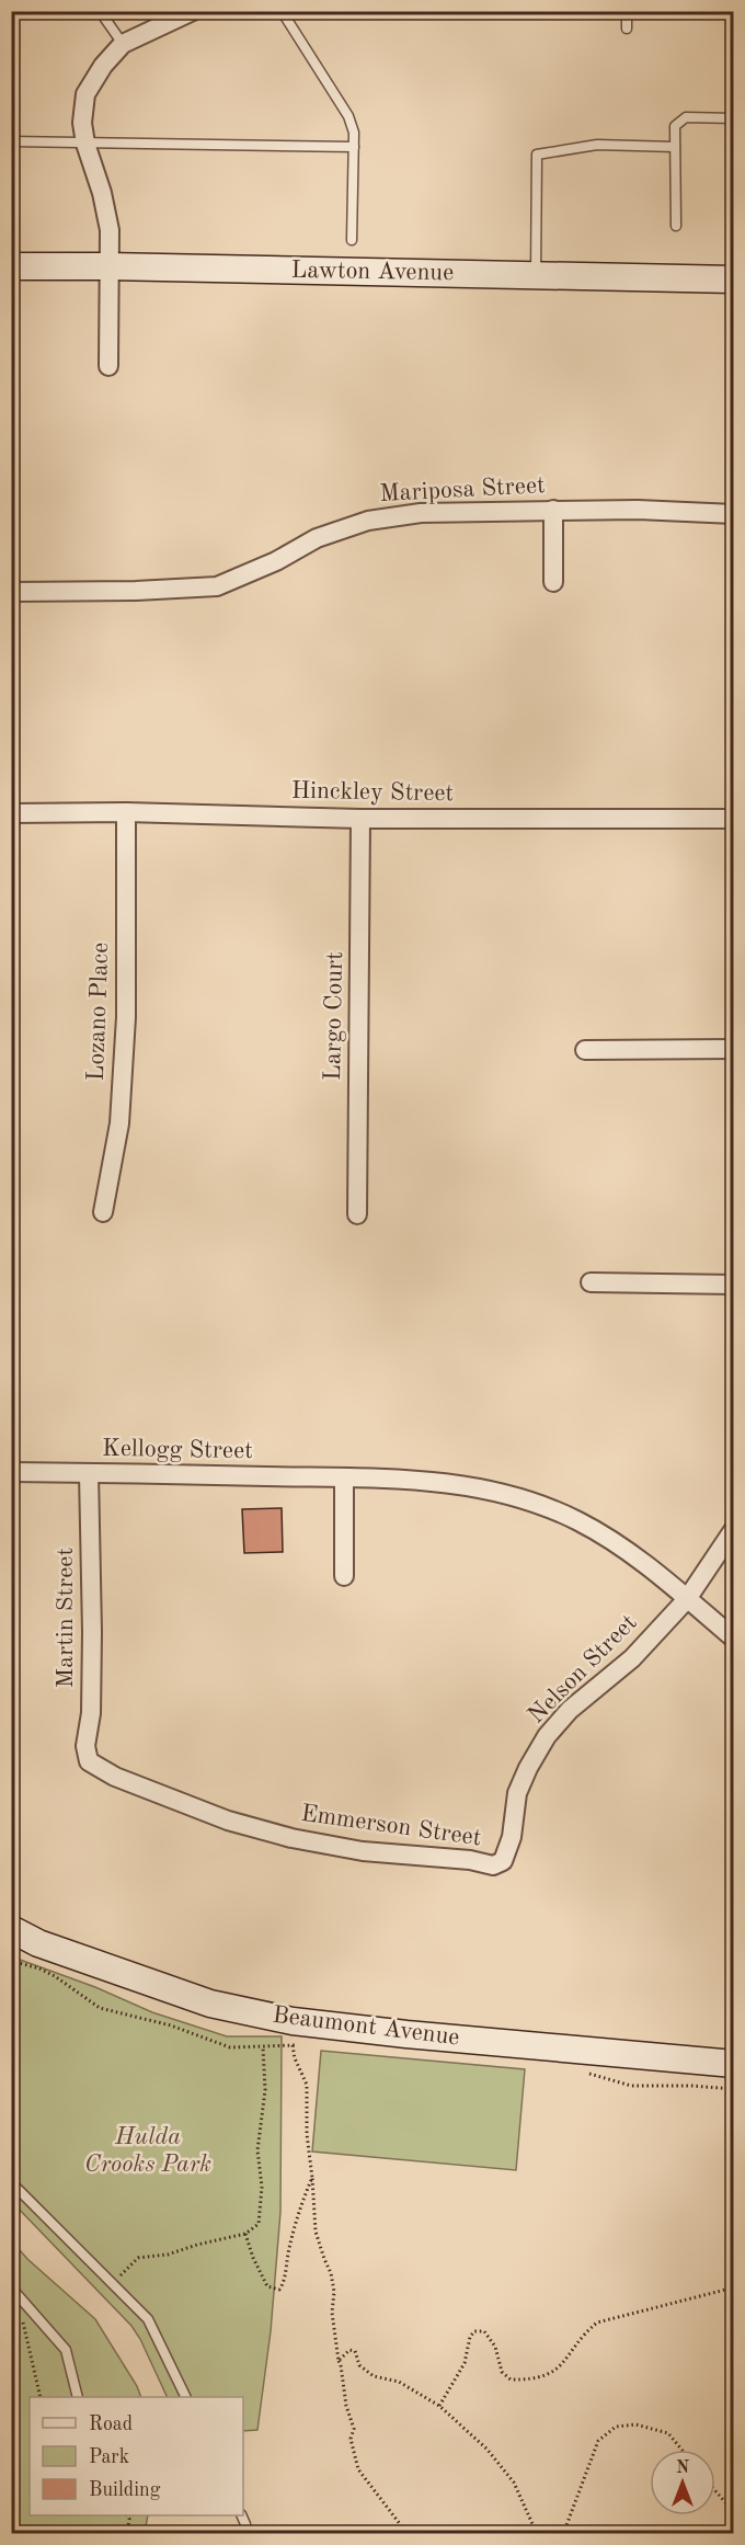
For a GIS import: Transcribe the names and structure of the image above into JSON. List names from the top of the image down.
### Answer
{
  "streets": {
    "street": [
      "Lawton Avenue",
      "Mariposa Street",
      "Hinckley Street",
      "Lozano Place",
      "Largo Court",
      "Kellogg Street",
      "Martin Street",
      "Nelson Street",
      "Emmerson Street",
      "Beaumont Avenue"
    ]
  },
  "crossings": [
    ["Hinckley Street", "Lozano Place"],
    ["Hinckley Street", "Largo Court"],
    ["Kellogg Street", "Martin Street"],
    ["Kellogg Street", "Nelson Street"],
    ["Martin Street", "Emmerson Street"],
    ["Nelson Street", "Emmerson Street"]
  ],
  "parks": ["Hulda Crooks Park"],
  "legend": ["Road", "Park", "Building"],
  "north": "top"
}
